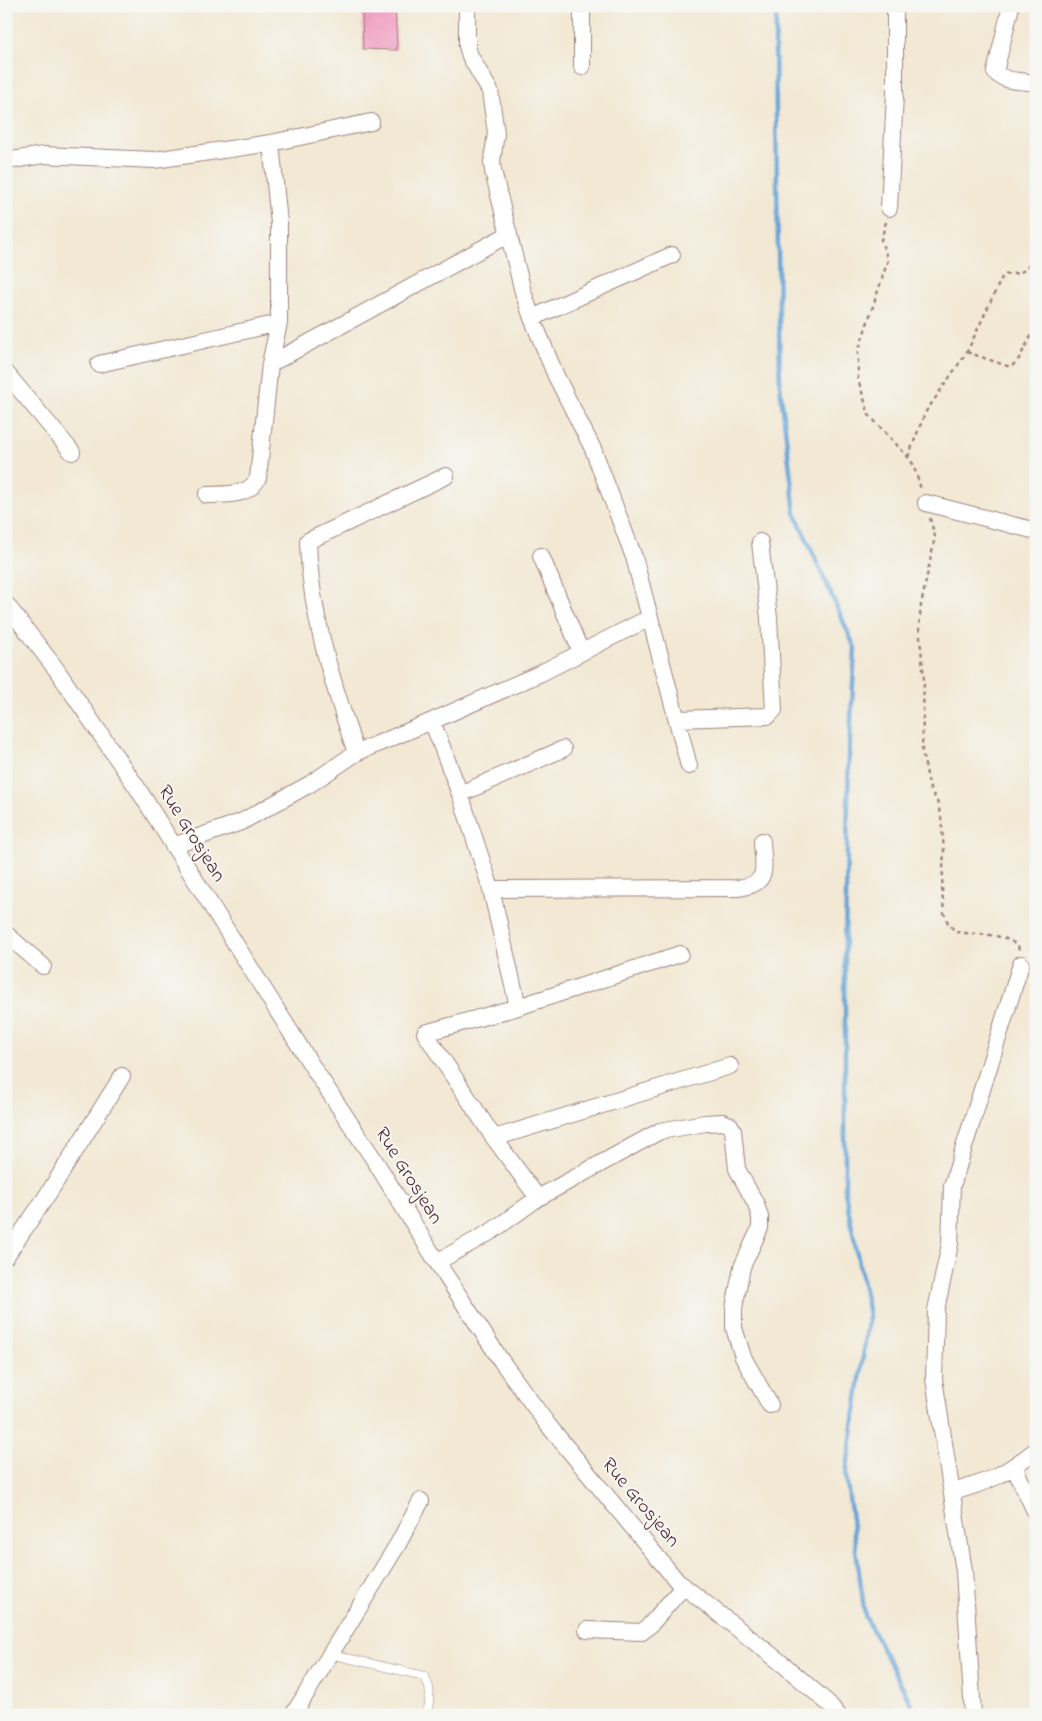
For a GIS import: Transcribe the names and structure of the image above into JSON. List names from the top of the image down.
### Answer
{
  "streets": {
    "street": ["Rue Grosjean"]
  }
}
